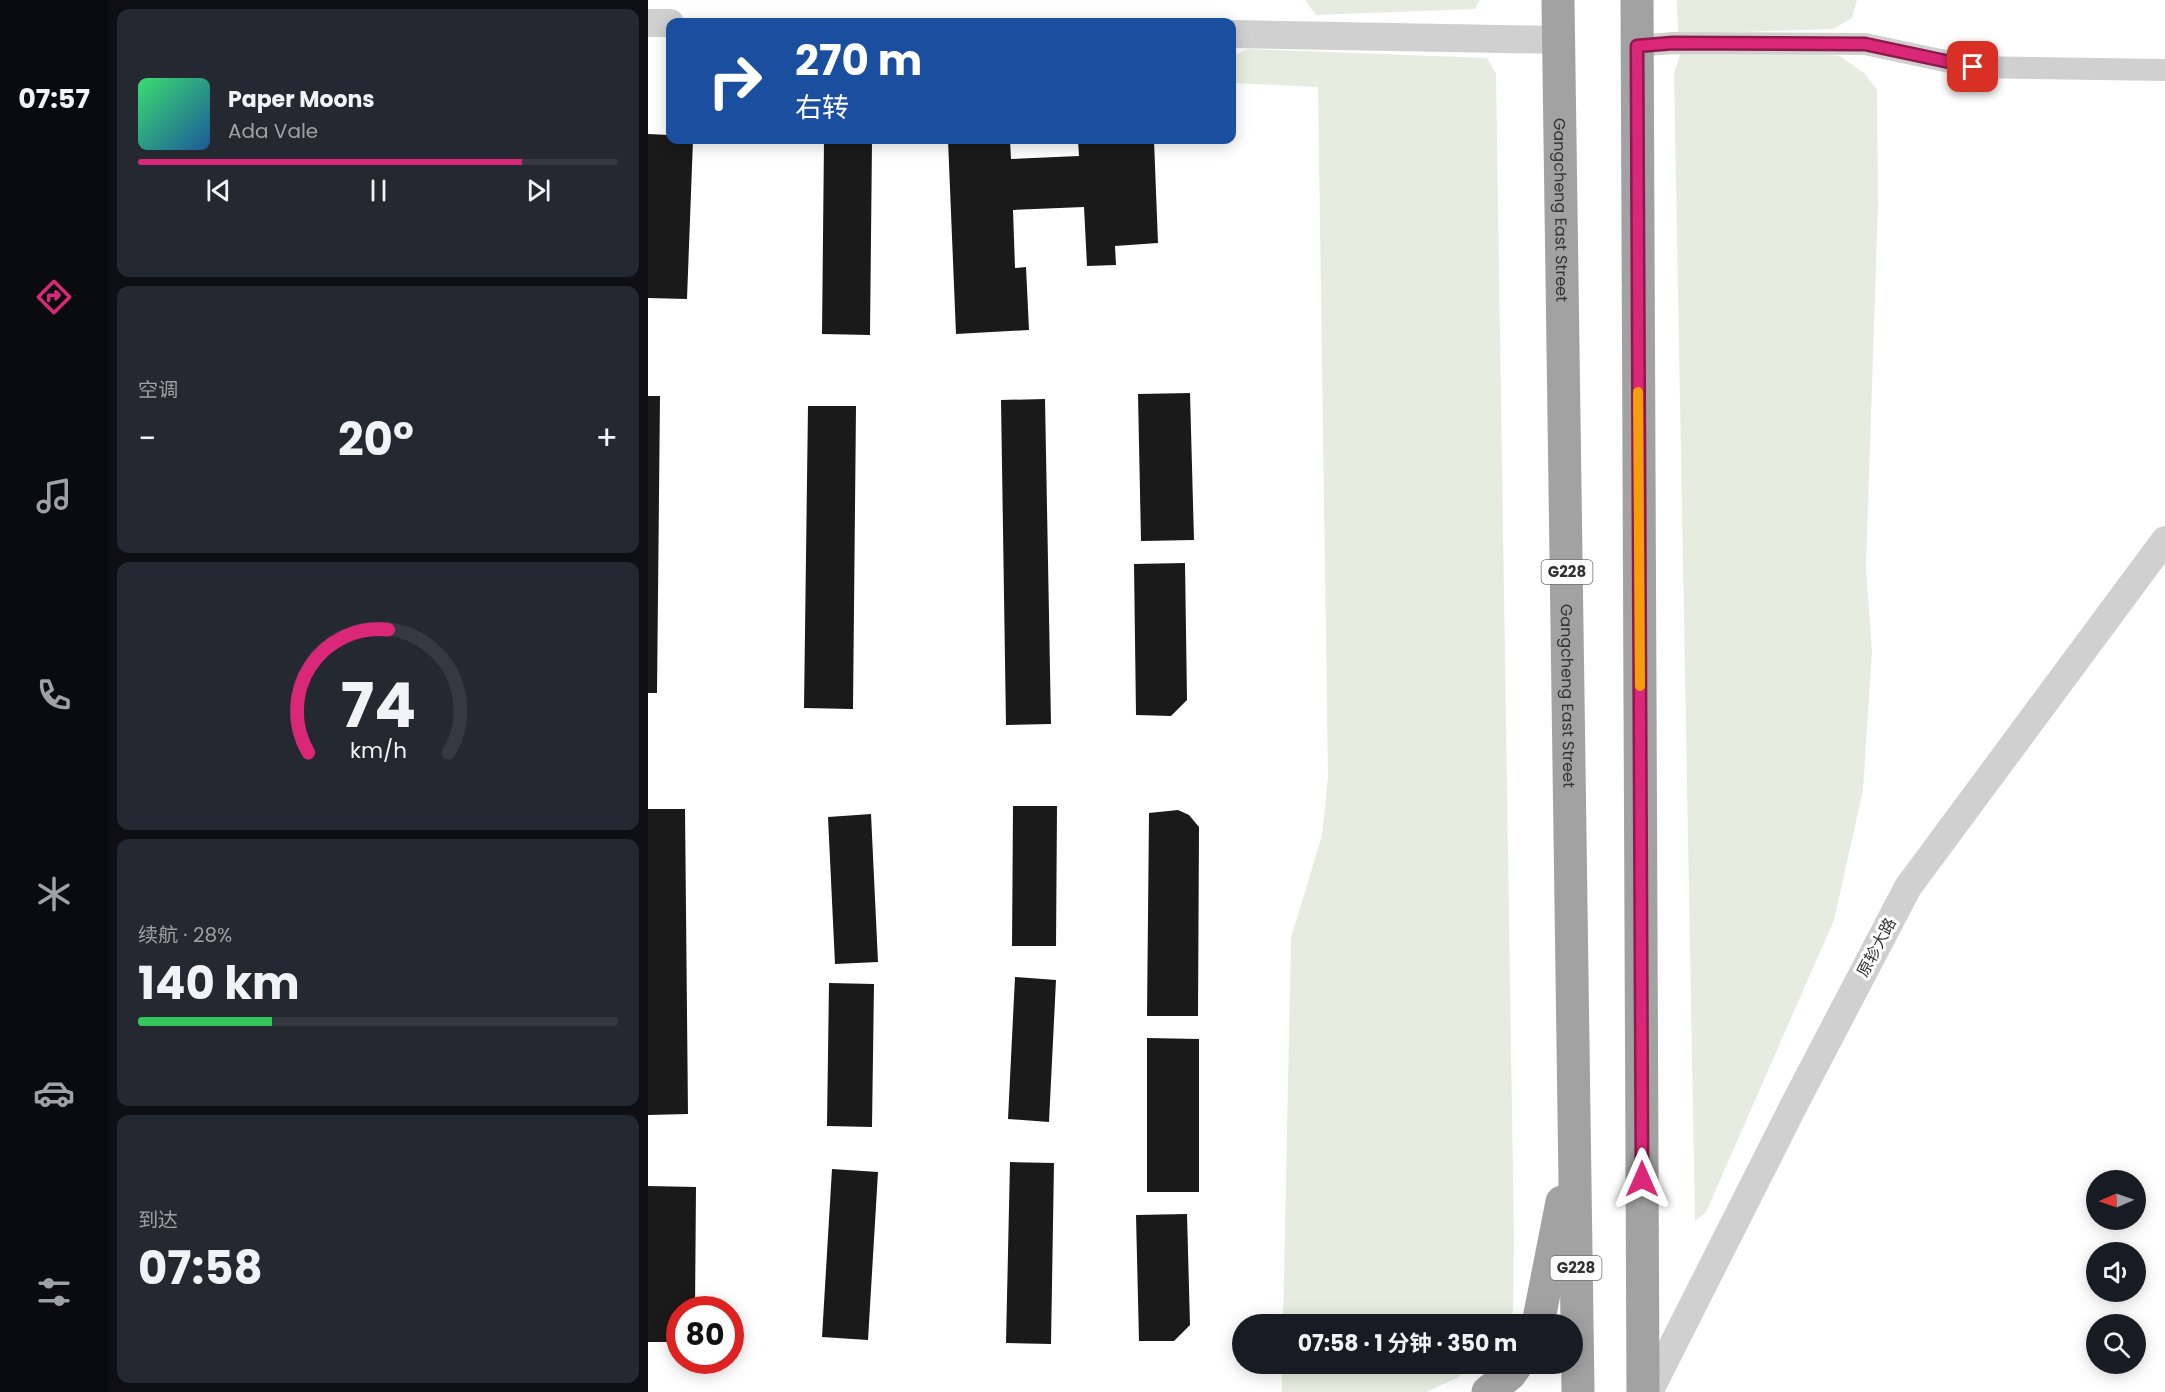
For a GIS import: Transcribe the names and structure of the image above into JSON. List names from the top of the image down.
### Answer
{
  "streets": {
    "highway": ["Gangcheng East Street", "G228"],
    "street": ["原轸大路"]
  },
  "north": "left",
  "page": {
    "tabs": "07:57",
    "turn": ["270 m", "右转"],
    "song": ["Paper Moons", "Ada Vale"],
    "tile": [
      "空调",
      ["续航 · 28%", "140 km"],
      ["到达", "07:58"]
    ],
    "heat": ["−", "20°", "+"],
    "limit": "80",
    "trip": "07:58 · 1 分钟 · 350 m",
    "gauge": ["74", "km/h"]
  }
}
